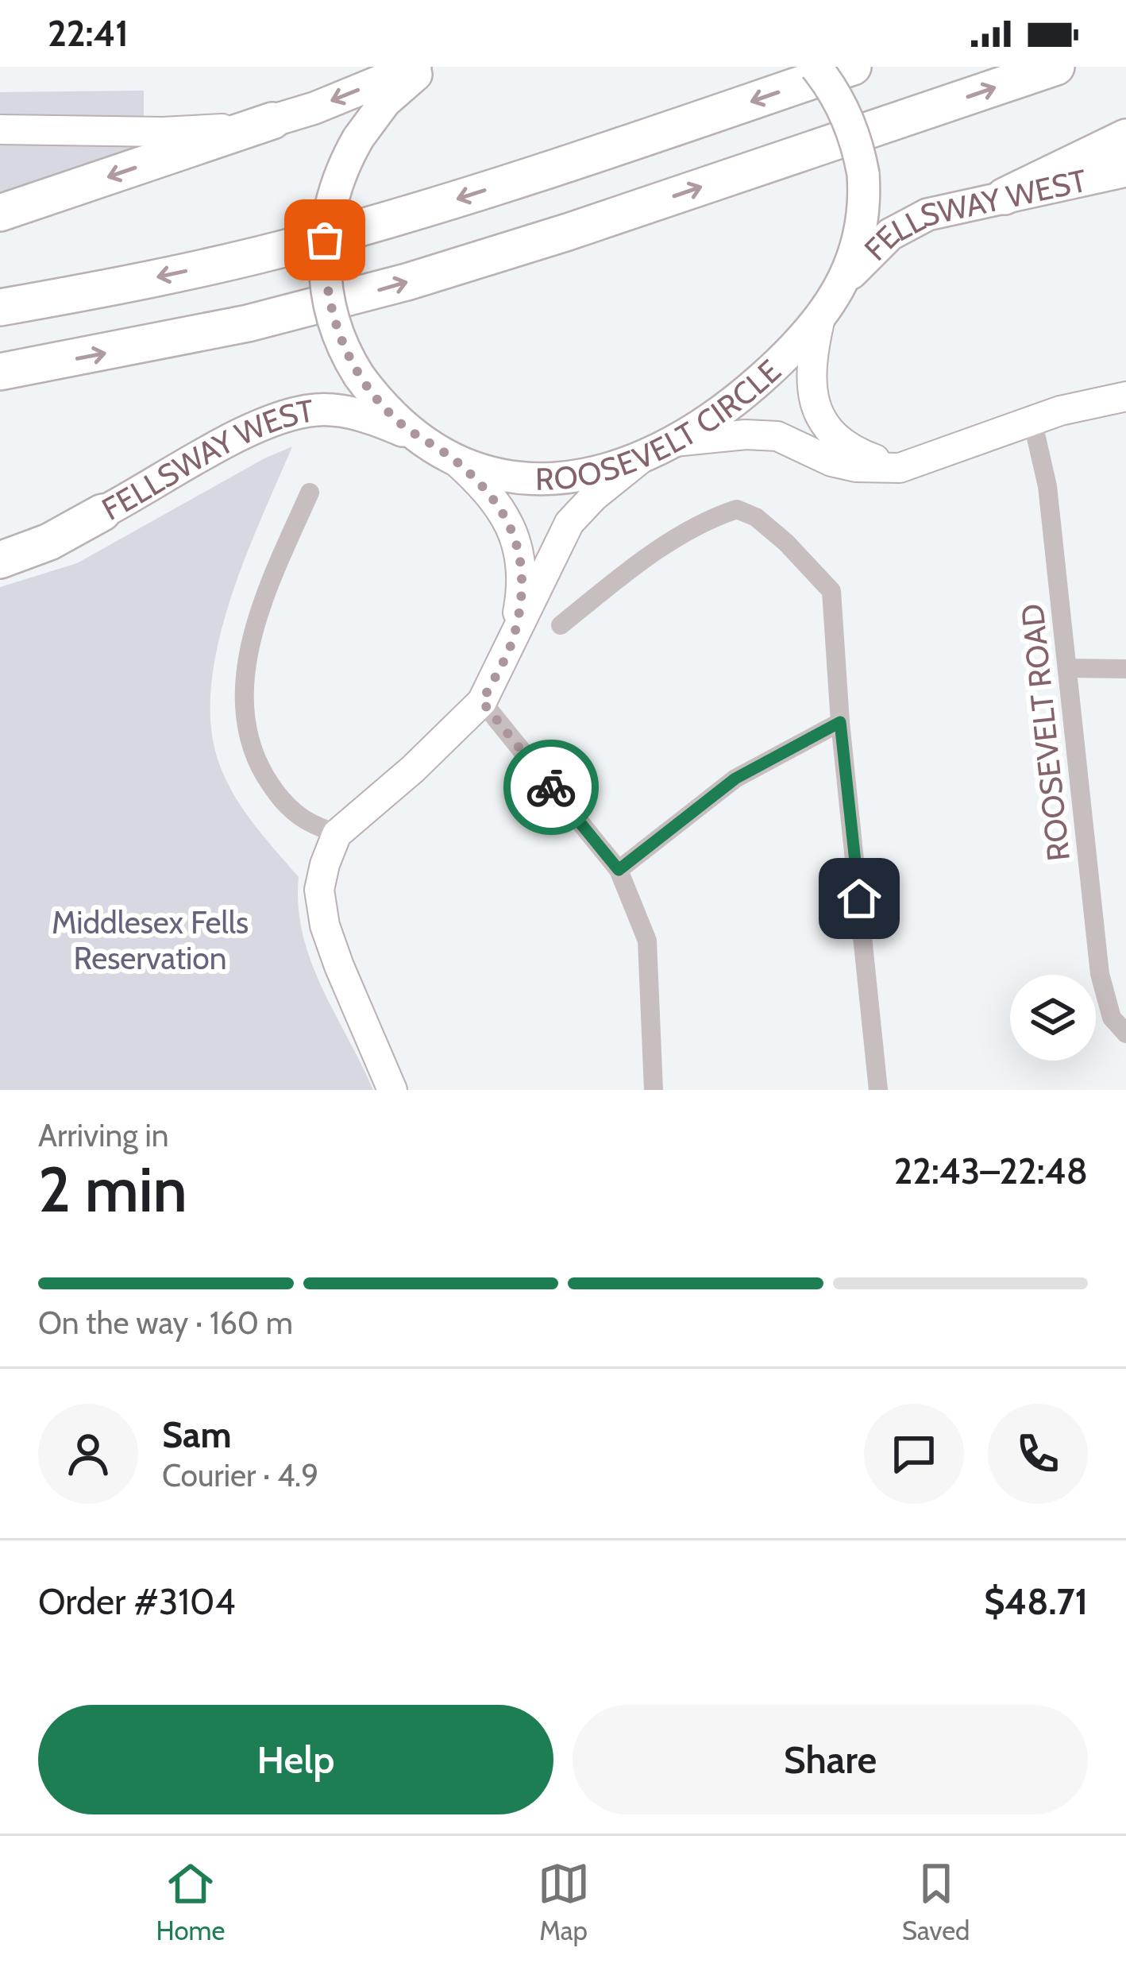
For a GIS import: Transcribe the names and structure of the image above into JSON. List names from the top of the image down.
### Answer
{
  "streets": {
    "main road": ["FELLSWAY WEST", "ROOSEVELT CIRCLE"],
    "street": ["ROOSEVELT ROAD"]
  },
  "crossings": [
    ["FELLSWAY WEST", "ROOSEVELT CIRCLE"]
  ],
  "parks": ["Middlesex Fells Reservation"],
  "page": {
    "status": "22:41",
    "heading": ["2 min", "Arriving in", "22:43–22:48"],
    "panel": [
      "Sam",
      "Courier · 4.9",
      "Order #3104",
      "$48.71"
    ],
    "bar": "On the way · 160 m",
    "buttons": ["Help", "Share"],
    "tabs": ["Home", "Map", "Saved"]
  }
}
